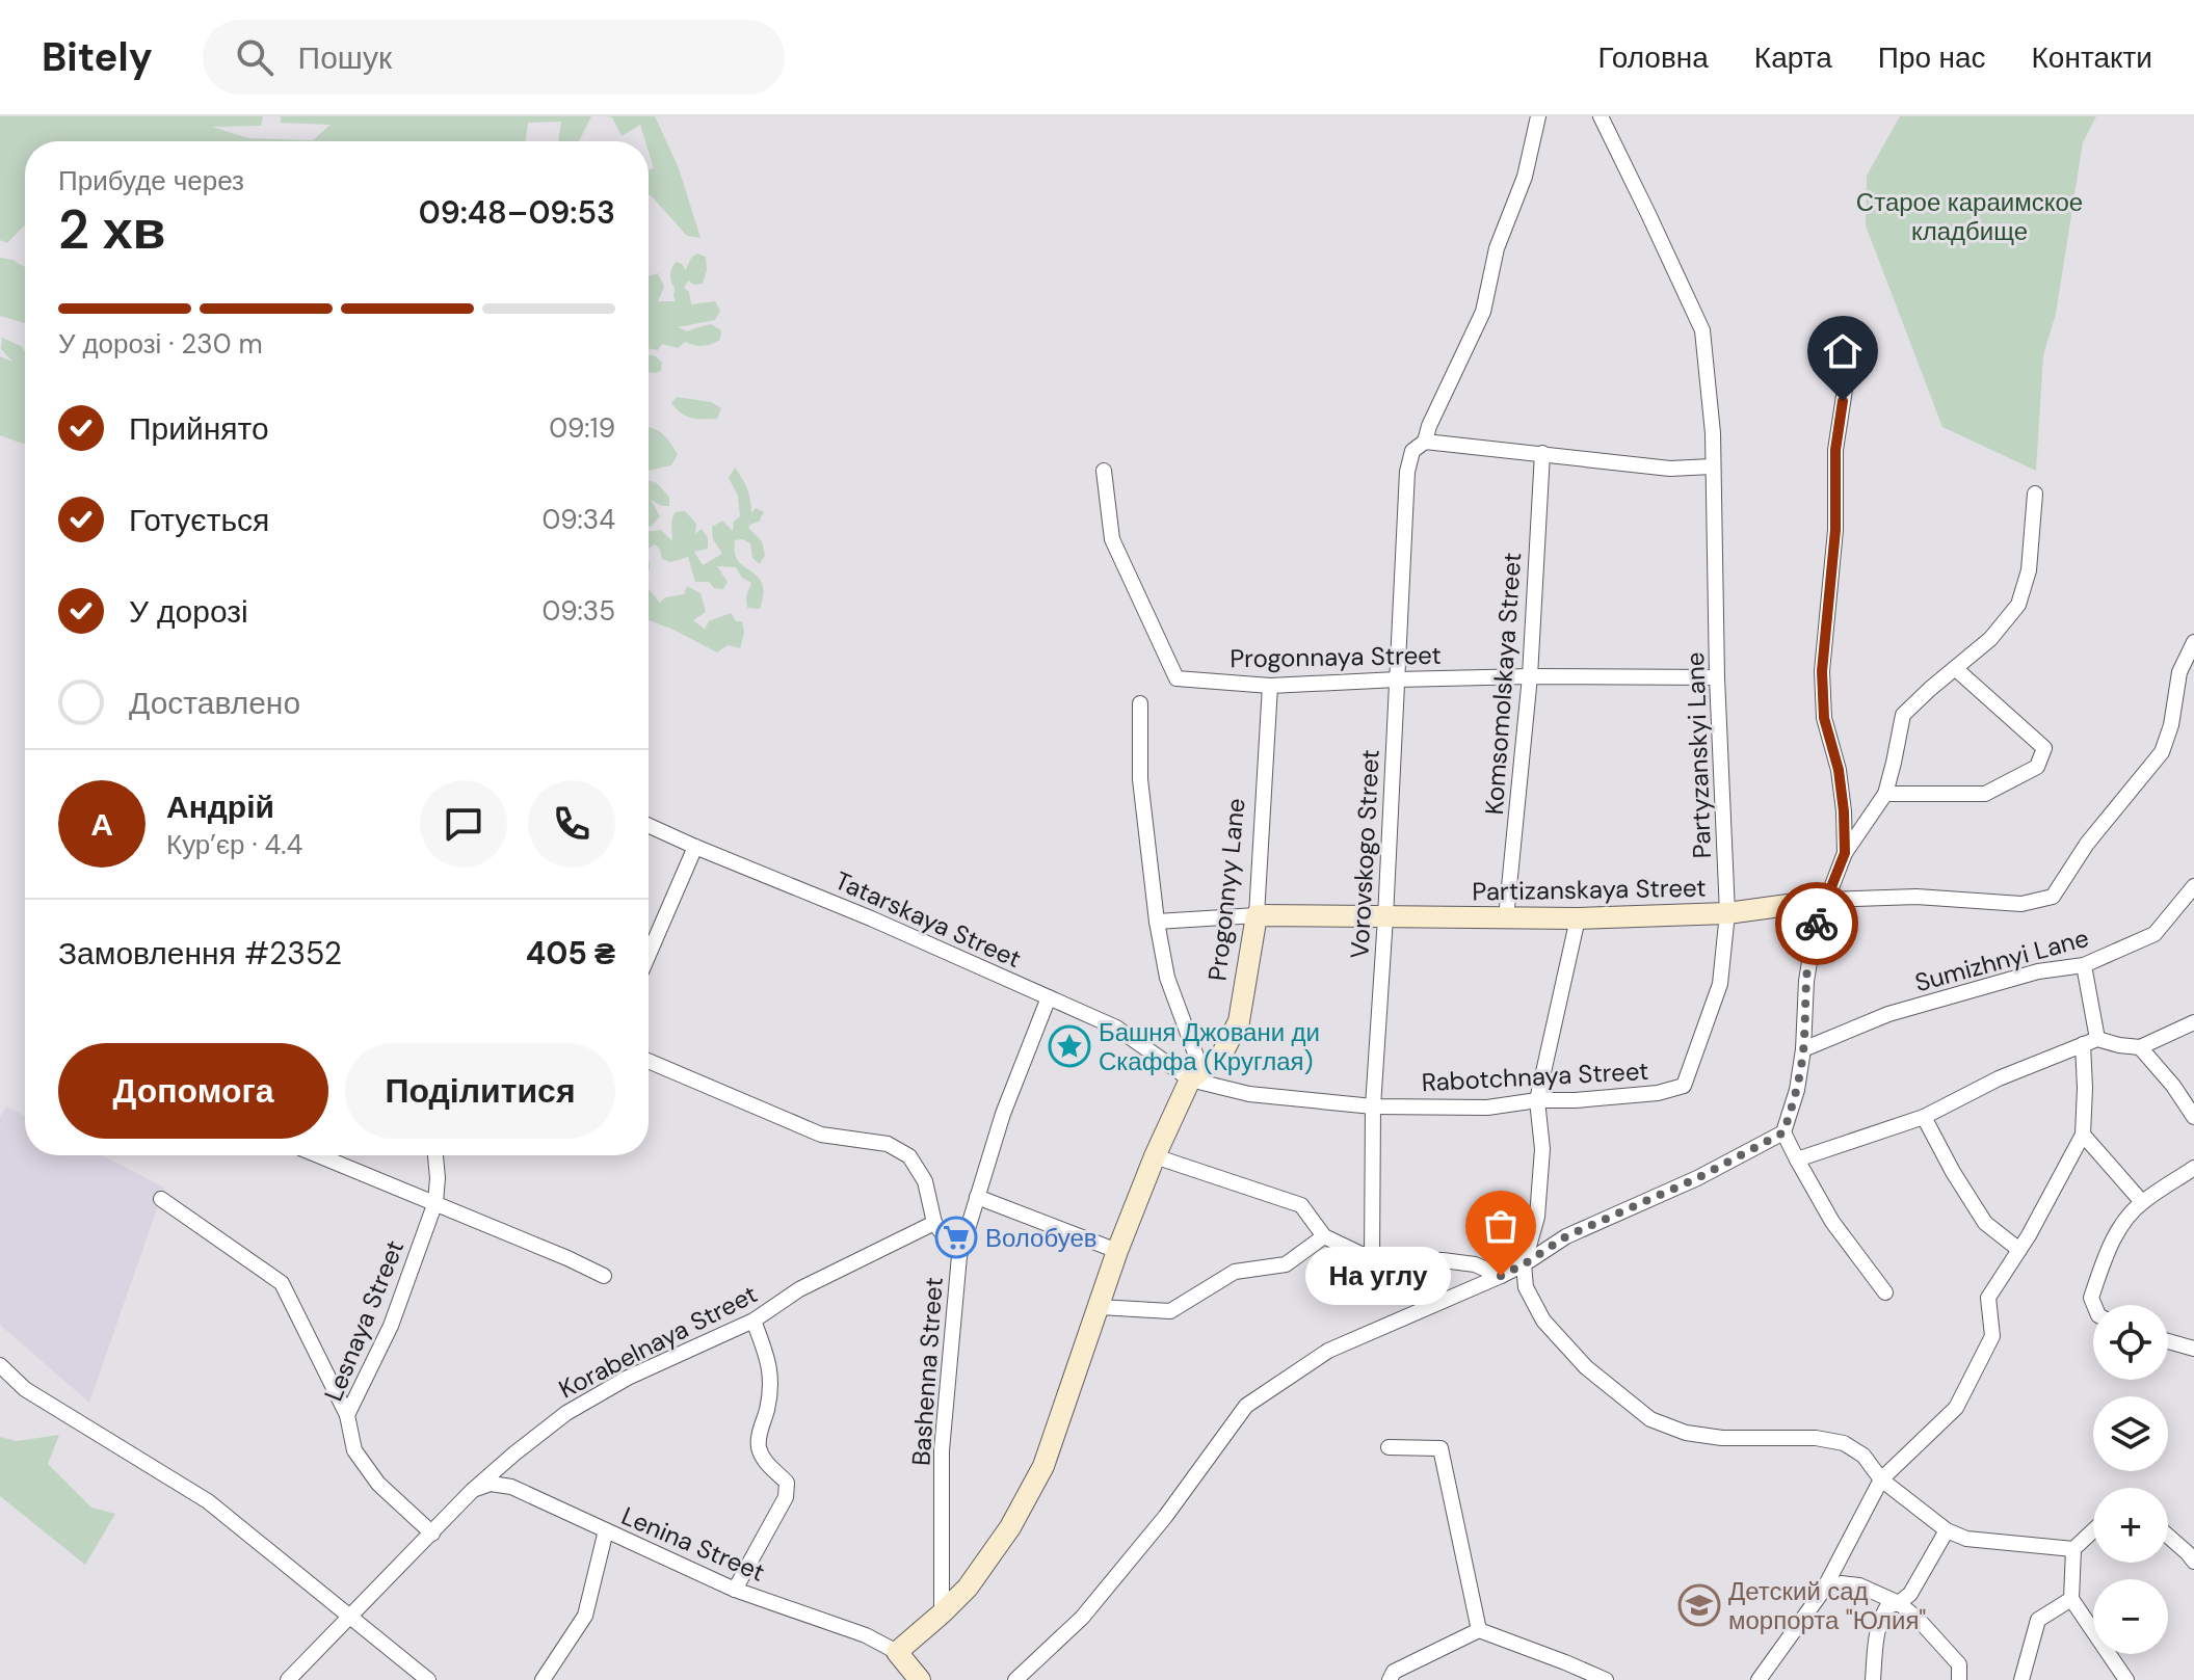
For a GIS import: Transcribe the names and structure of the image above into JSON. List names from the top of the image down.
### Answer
{
  "streets": {
    "street": [
      "Progonnaya Street",
      "Komsomolskaya Street",
      "Partyzanskyi Lane",
      "Vorovskogo Street",
      "Progonnyy Lane",
      "Partizanskaya Street",
      "Tatarskaya Street",
      "Sumizhnyi Lane",
      "Rabotchnaya Street",
      "Lesnaya Street",
      "Korabelnaya Street",
      "Bashenna Street",
      "Lenina Street"
    ]
  },
  "crossings": [
    ["Progonnaya Street", "Komsomolskaya Street"],
    ["Progonnaya Street", "Partyzanskyi Lane"],
    ["Progonnaya Street", "Vorovskogo Street"],
    ["Progonnaya Street", "Progonnyy Lane"],
    ["Komsomolskaya Street", "Partizanskaya Street"],
    ["Partyzanskyi Lane", "Partizanskaya Street"],
    ["Partyzanskyi Lane", "Rabotchnaya Street"],
    ["Vorovskogo Street", "Partizanskaya Street"],
    ["Vorovskogo Street", "Rabotchnaya Street"],
    ["Progonnyy Lane", "Partizanskaya Street"],
    ["Progonnyy Lane", "Tatarskaya Street"],
    ["Progonnyy Lane", "Rabotchnaya Street"],
    ["Progonnyy Lane", "Bashenna Street"],
    ["Progonnyy Lane", "Lenina Street"],
    ["Tatarskaya Street", "Rabotchnaya Street"],
    ["Tatarskaya Street", "Bashenna Street"],
    ["Lesnaya Street", "Korabelnaya Street"],
    ["Korabelnaya Street", "Lenina Street"]
  ],
  "parks": ["Старое караимское кладбище"],
  "places": {
    "place": ["Башня Джовани ди Скаффа (Круглая)"],
    "supermarket": ["Волобуев"],
    "other": ["На углу"],
    "school or university": ["Детский сад морпорта \"Юлия\""]
  },
  "page": {
    "header": "Bitely",
    "search": "Пошук",
    "nav": [
      "Головна",
      "Карта",
      "Про нас",
      "Контакти"
    ],
    "heading": ["2 хв", "Прибуде через", "09:48–09:53"],
    "panel": [
      "Андрій",
      "Кур’єр · 4.4",
      "Замовлення #2352",
      "405 ₴"
    ],
    "bar": "У дорозі · 230 m",
    "list": [
      ["Прийнято", "09:19"],
      ["Готується", "09:34"],
      ["У дорозі", "09:35"],
      "Доставлено"
    ],
    "round": "А",
    "buttons": ["Допомога", "Поділитися"],
    "bubble": "На углу",
    "map_buttons": ["+", "−"]
  }
}
